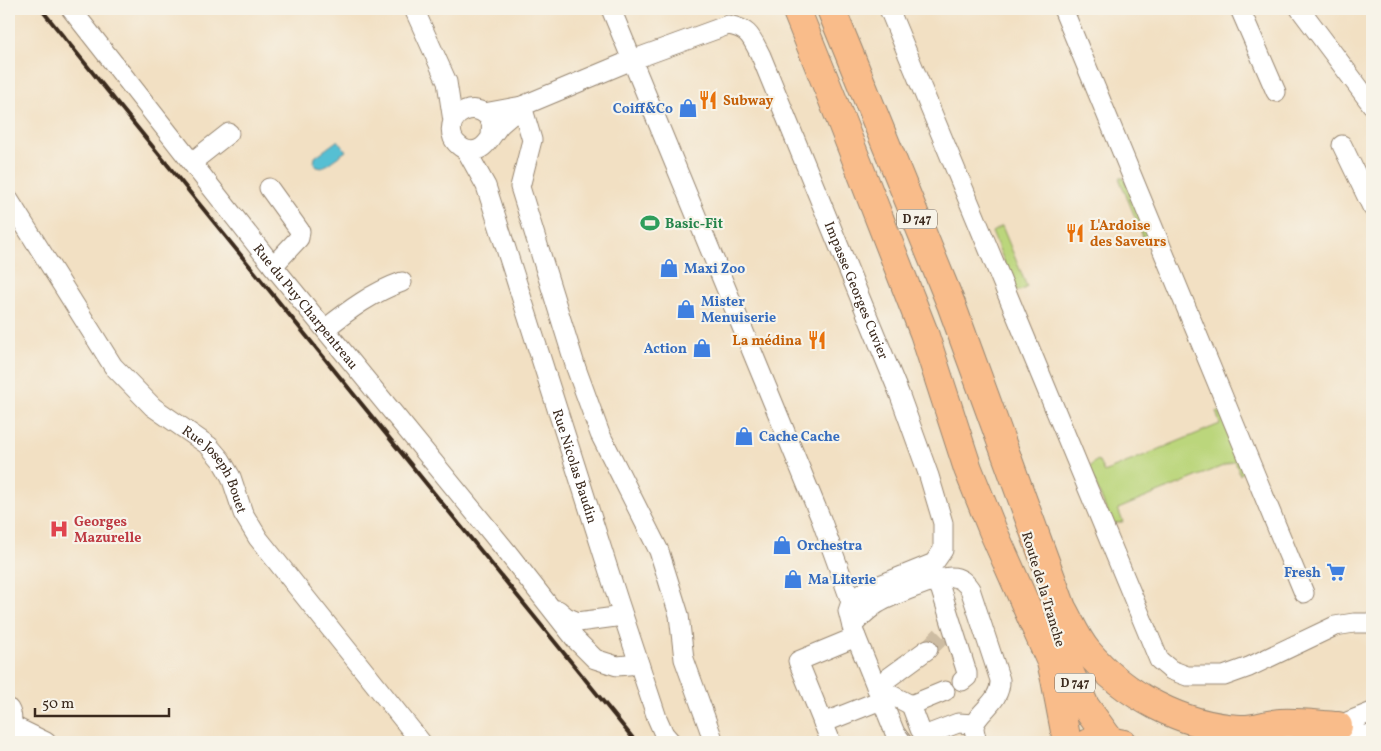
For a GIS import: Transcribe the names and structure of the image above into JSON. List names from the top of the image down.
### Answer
{
  "streets": {
    "highway": ["D 747", "Route de la Tranche"],
    "street": [
      "Impasse Georges Cuvier",
      "Rue du Puy Charpentreau",
      "Rue Nicolas Baudin",
      "Rue Joseph Bouet"
    ]
  },
  "crossings": [
    ["D 747", "Route de la Tranche"],
    ["Impasse Georges Cuvier", "Rue Nicolas Baudin"],
    ["Rue du Puy Charpentreau", "Rue Nicolas Baudin"]
  ],
  "places": {
    "restaurant": ["Subway", "L'Ardoise des Saveurs", "La médina"],
    "shop": [
      "Coiff&Co",
      "Maxi Zoo",
      "Mister Menuiserie",
      "Action",
      "Cache Cache",
      "Orchestra",
      "Ma Literie"
    ],
    "sports": ["Basic-Fit"],
    "hospital": ["Georges Mazurelle"],
    "supermarket": ["Fresh"]
  },
  "scale_bar": "50 m"
}
